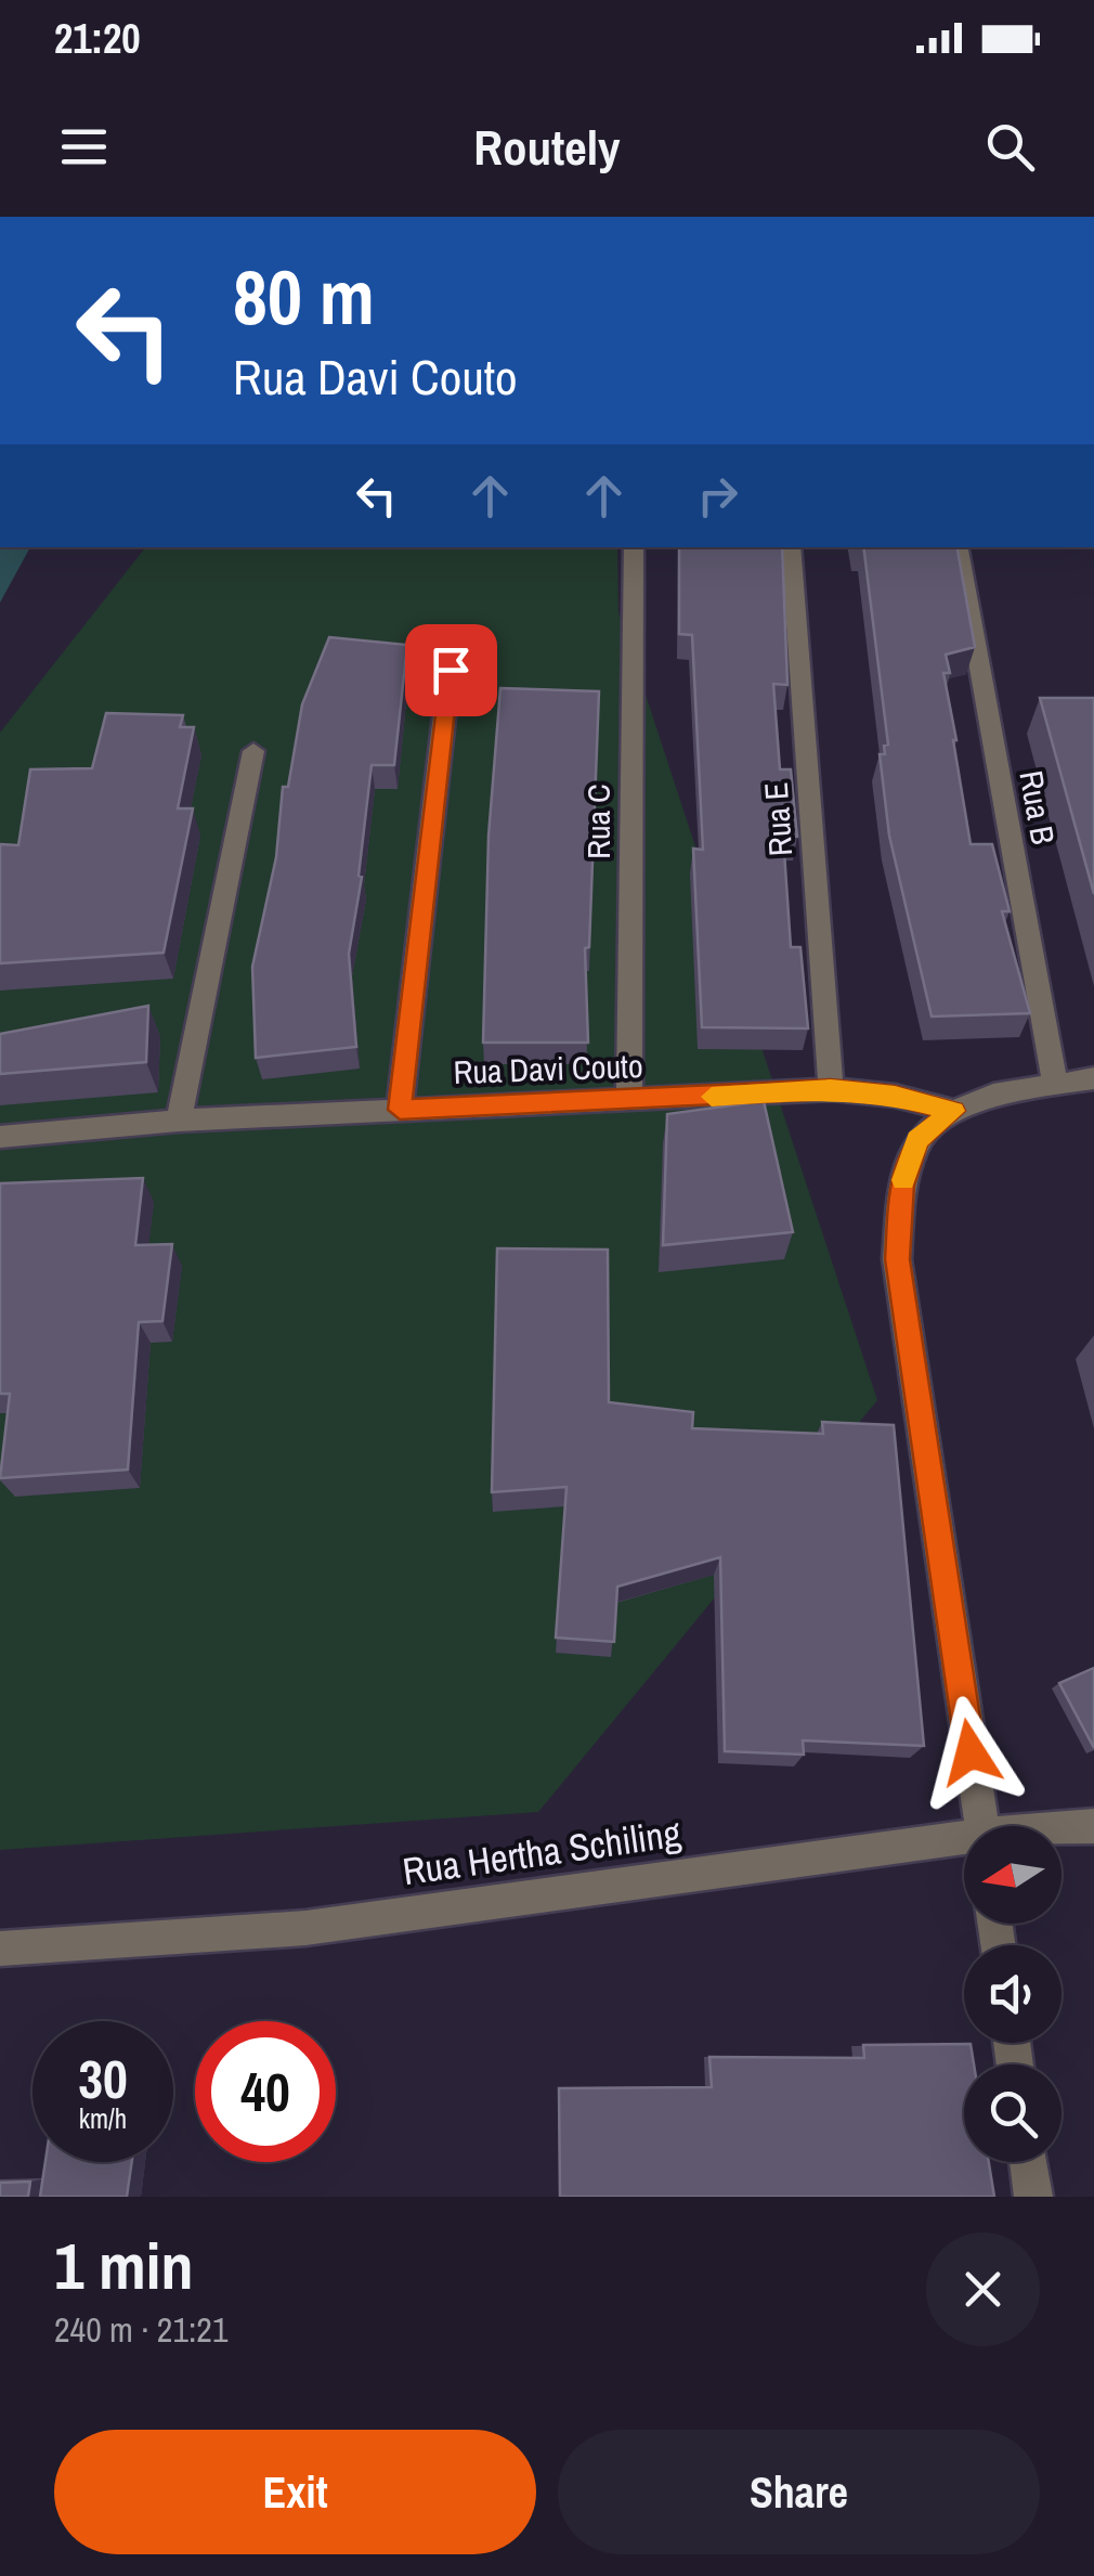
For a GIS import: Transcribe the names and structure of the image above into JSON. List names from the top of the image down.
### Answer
{
  "streets": {
    "street": [
      "Rua B",
      "Rua E",
      "Rua C",
      "Rua Davi Couto",
      "Rua Hertha Schiling"
    ]
  },
  "crossings": [
    ["Rua E", "Rua Davi Couto"],
    ["Rua C", "Rua Davi Couto"]
  ],
  "north": "left",
  "page": {
    "status": "21:20",
    "header": "Routely",
    "turn": ["80 m", "Rua Davi Couto"],
    "speed": "30 km/h",
    "limit": "40",
    "heading": ["1 min", "240 m · 21:21"],
    "buttons": ["Exit", "Share"]
  }
}
